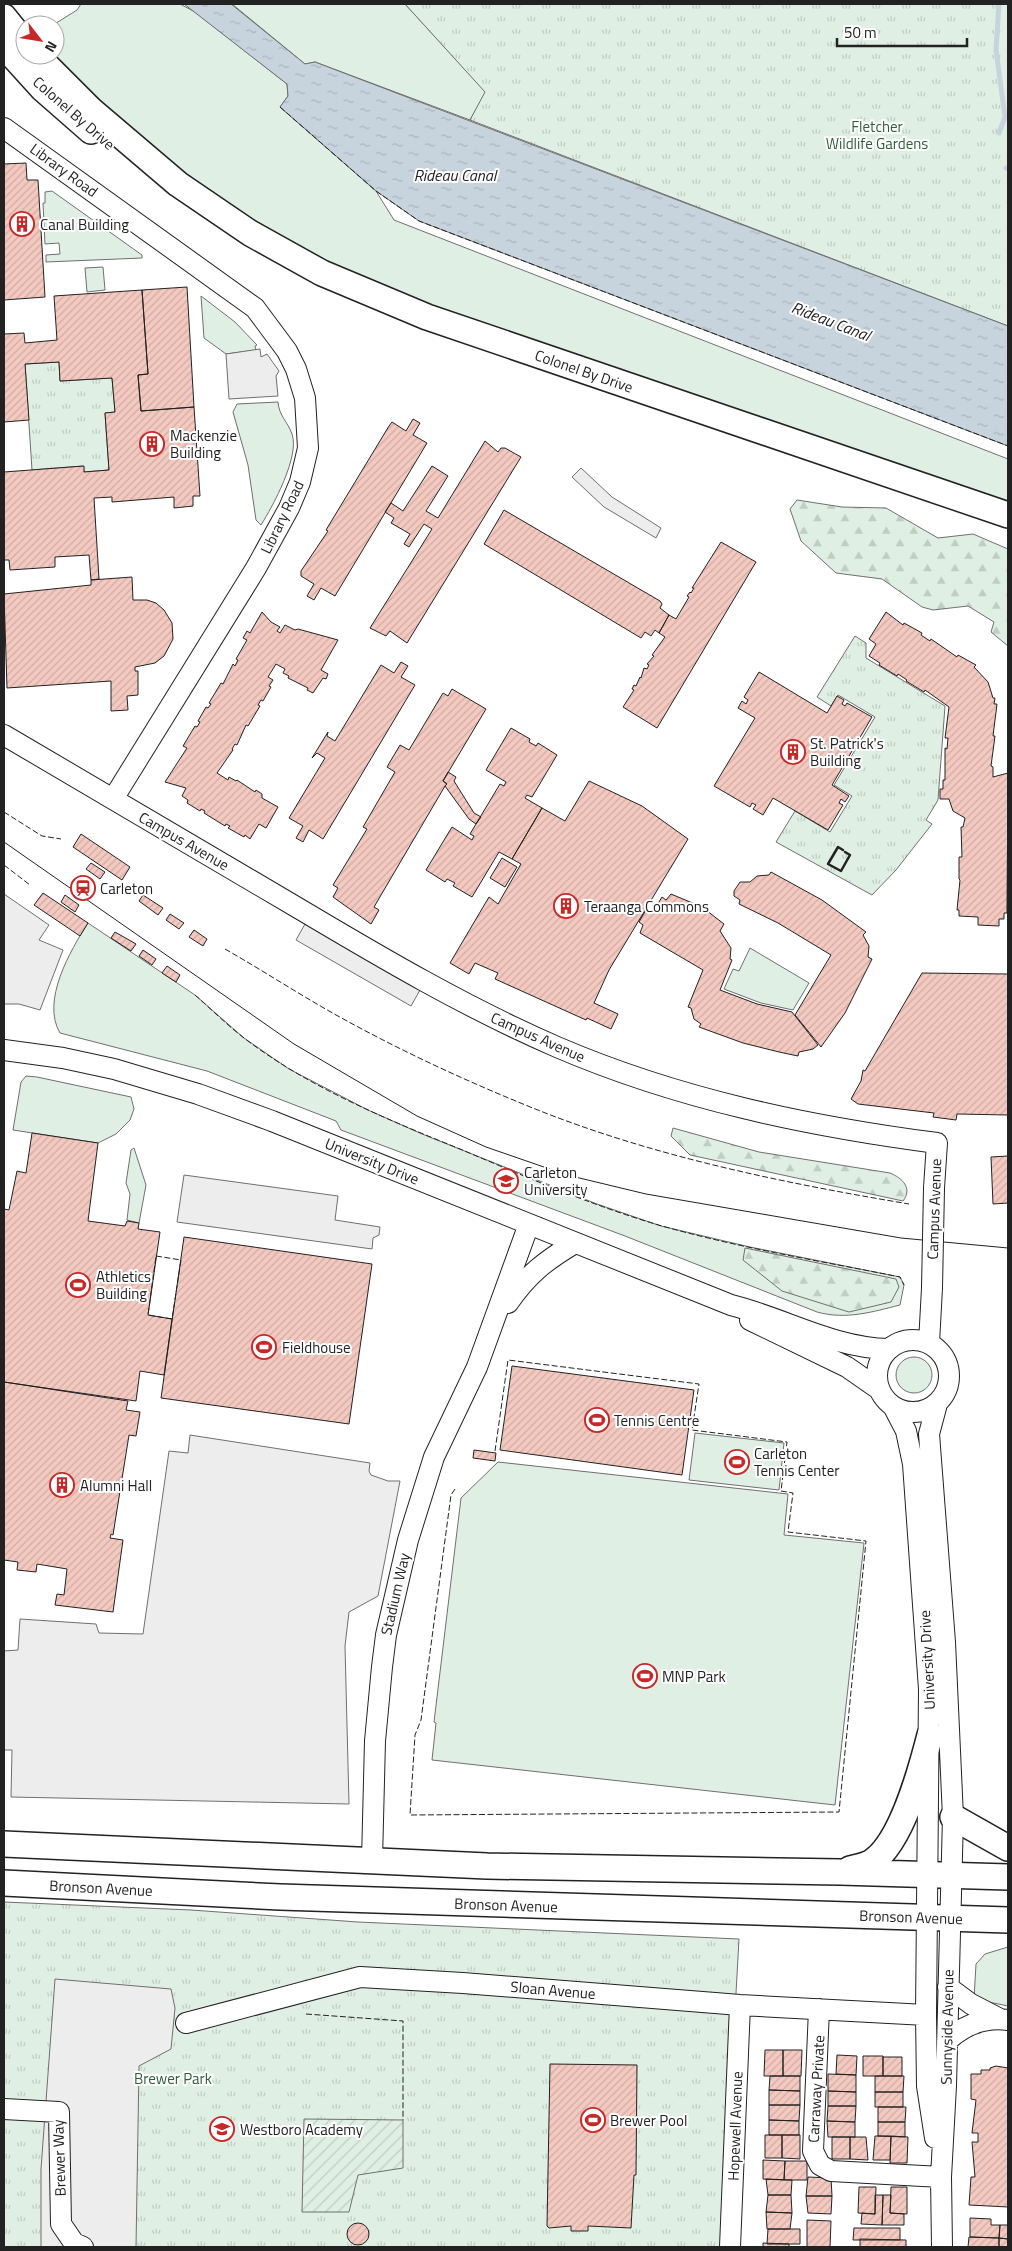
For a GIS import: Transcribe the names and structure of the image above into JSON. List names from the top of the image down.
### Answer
{
  "streets": {
    "main road": ["Colonel By Drive", "Bronson Avenue"],
    "street": [
      "Library Road",
      "Campus Avenue",
      "University Drive",
      "Stadium Way",
      "Sloan Avenue",
      "Sunnyside Avenue",
      "Carraway Private",
      "Hopewell Avenue",
      "Brewer Way"
    ]
  },
  "crossings": [
    ["Library Road", "Campus Avenue"],
    ["Campus Avenue", "University Drive"],
    ["University Drive", "Stadium Way"],
    ["University Drive", "Sunnyside Avenue"],
    ["Bronson Avenue", "Sunnyside Avenue"],
    ["Sloan Avenue", "Sunnyside Avenue"],
    ["Sloan Avenue", "Carraway Private"],
    ["Sloan Avenue", "Hopewell Avenue"],
    ["Sunnyside Avenue", "Carraway Private"]
  ],
  "water": ["Rideau Canal"],
  "parks": ["Fletcher Wildlife Gardens", "Brewer Park"],
  "places": {
    "building": [
      "Canal Building",
      "Mackenzie Building",
      "St. Patrick's Building",
      "Teraanga Commons",
      "Alumni Hall"
    ],
    "station": ["Carleton"],
    "school or university": ["Carleton University", "Westboro Academy"],
    "sports": [
      "Athletics Building",
      "Fieldhouse",
      "Tennis Centre",
      "Carleton Tennis Center",
      "MNP Park",
      "Brewer Pool"
    ]
  },
  "scale_bar": "50 m",
  "north": "bottom right"
}
